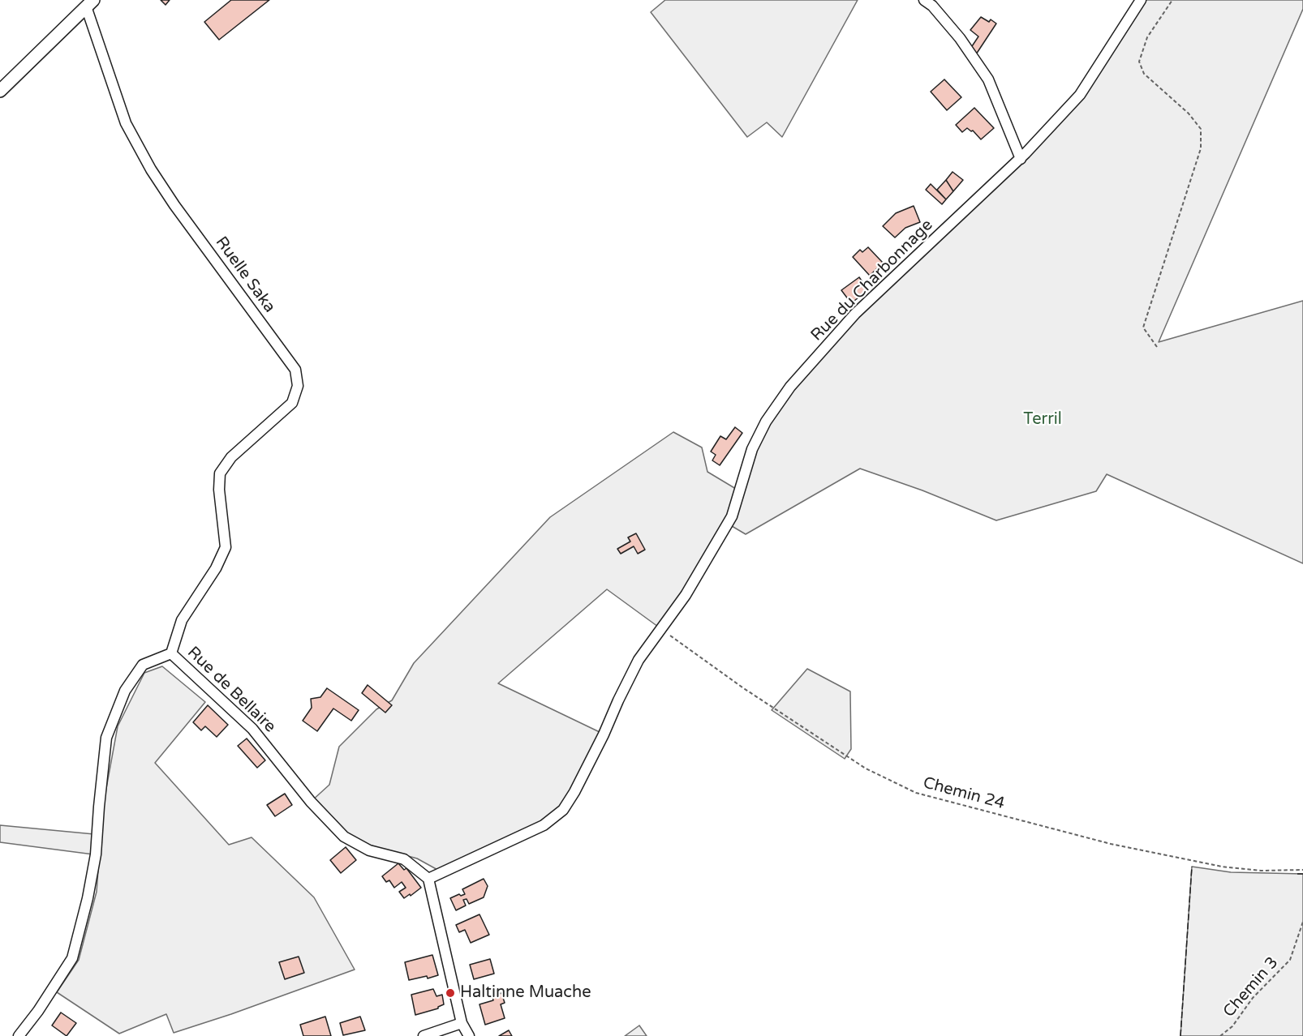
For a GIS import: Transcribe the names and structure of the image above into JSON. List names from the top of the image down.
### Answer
{
  "streets": {
    "street": ["Ruelle Saka", "Rue du Charbonnage", "Rue de Bellaire"],
    "path": ["Chemin 24", "Chemin 3"]
  },
  "crossings": [
    ["Ruelle Saka", "Rue de Bellaire"],
    ["Rue du Charbonnage", "Rue de Bellaire"],
    ["Rue du Charbonnage", "Chemin 24"]
  ],
  "parks": ["Terril"],
  "places": ["Haltinne Muache"]
}
